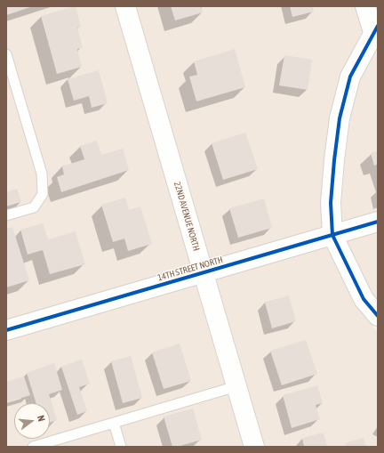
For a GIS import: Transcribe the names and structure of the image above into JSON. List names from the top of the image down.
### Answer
{
  "streets": {
    "street": ["22ND AVENUE NORTH", "14TH STREET NORTH"]
  },
  "crossings": [
    ["22ND AVENUE NORTH", "14TH STREET NORTH"]
  ],
  "north": "right"
}
